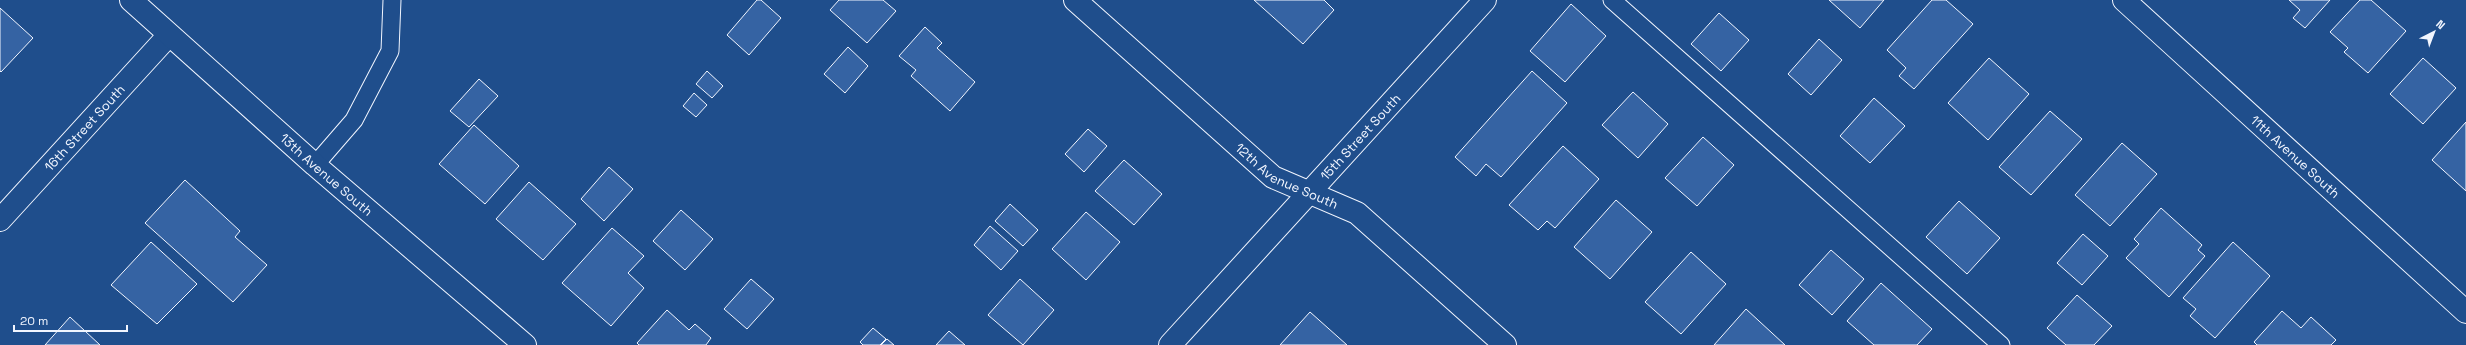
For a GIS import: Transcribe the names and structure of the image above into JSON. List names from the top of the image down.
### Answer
{
  "streets": {
    "street": [
      "16th Street South",
      "15th Street South",
      "11th Avenue South",
      "13th Avenue South",
      "12th Avenue South"
    ]
  },
  "crossings": [
    ["16th Street South", "13th Avenue South"],
    ["15th Street South", "12th Avenue South"]
  ],
  "scale_bar": "20 m",
  "north": "top right"
}
